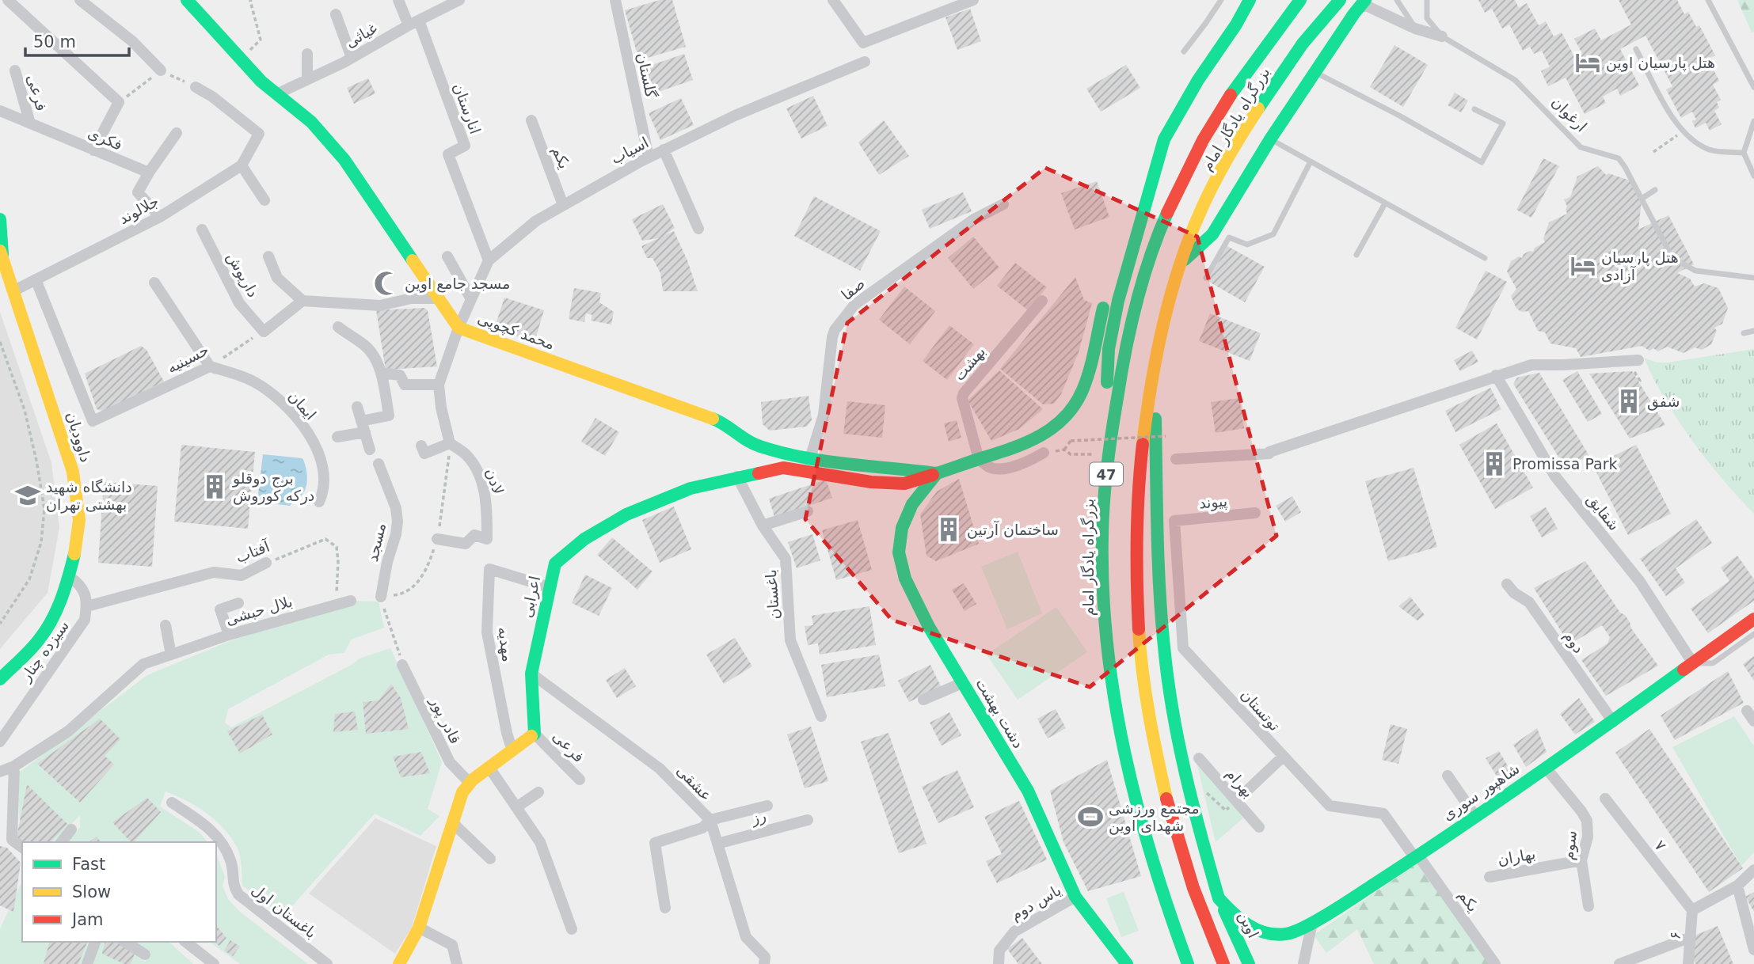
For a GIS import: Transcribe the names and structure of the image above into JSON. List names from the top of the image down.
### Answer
{
  "streets": {
    "main road": [
      "بزرگراه یادگار امام",
      "محمد کچویی",
      "داوودیان",
      "47",
      "اعرابی",
      "دشت بهشت",
      "شاهپور سوری",
      "اوین"
    ],
    "street": [
      "غیاثی",
      "گلستان",
      "فرعی",
      "انارستان",
      "ارغوان",
      "فکری",
      "اسیاب",
      "یکم",
      "جلالوند",
      "داریوش",
      "صفا",
      "حسینیه",
      "بهشت",
      "ایمان",
      "لادن",
      "پیوند",
      "شقایق",
      "مسجد",
      "آفتاب",
      "باغستان",
      "بلال حبشی",
      "دوم",
      "مهدیه",
      "سیزده چنار",
      "توتستان",
      "قادر پور",
      "عشقی",
      "بهرام",
      "رز",
      "سوم",
      "۷",
      "بهاران",
      "یاس دوم",
      "باغستان اول",
      "۶"
    ]
  },
  "crossings": [
    ["غیاثی", "انارستان"],
    ["غیاثی", "محمد کچویی"],
    ["گلستان", "اسیاب"],
    ["فرعی", "فکری"],
    ["فرعی", "اعرابی"],
    ["انارستان", "اسیاب"],
    ["بزرگراه یادگار امام", "اوین"],
    ["اسیاب", "یکم"],
    ["اسیاب", "محمد کچویی"],
    ["یکم", "توتستان"],
    ["یکم", "شاهپور سوری"],
    ["جلالوند", "حسینیه"],
    ["جلالوند", "داوودیان"],
    ["داریوش", "حسینیه"],
    ["صفا", "محمد کچویی"],
    ["محمد کچویی", "اعرابی"],
    ["محمد کچویی", "دشت بهشت"],
    ["حسینیه", "ایمان"],
    ["بهشت", "اعرابی"],
    ["پیوند", "توتستان"],
    ["شقایق", "شاهپور سوری"],
    ["آفتاب", "بلال حبشی"],
    ["آفتاب", "سیزده چنار"],
    ["باغستان", "اعرابی"],
    ["اعرابی", "مهدیه"],
    ["اعرابی", "دشت بهشت"],
    ["اعرابی", "عشقی"],
    ["دوم", "شاهپور سوری"],
    ["توتستان", "شاهپور سوری"],
    ["دشت بهشت", "یاس دوم"],
    ["عشقی", "رز"],
    ["شاهپور سوری", "سوم"],
    ["شاهپور سوری", "اوین"],
    ["سوم", "بهاران"],
    ["۷", "۶"]
  ],
  "places": {
    "hotel": ["هتل پارسیان اوین", "هتل پارسیان آزادی"],
    "mosque": ["مسجد جامع اوین"],
    "building": [
      "شفق",
      "Promissa Park",
      "برج دوقلو درکه کوروش",
      "ساختمان آرتین"
    ],
    "school or university": ["دانشگاه شهید بهشتی تهران"],
    "sports": ["مجتمع ورزشی شهدای اوین"]
  },
  "legend": ["Fast", "Slow", "Jam"],
  "scale_bar": "50 m"
}
